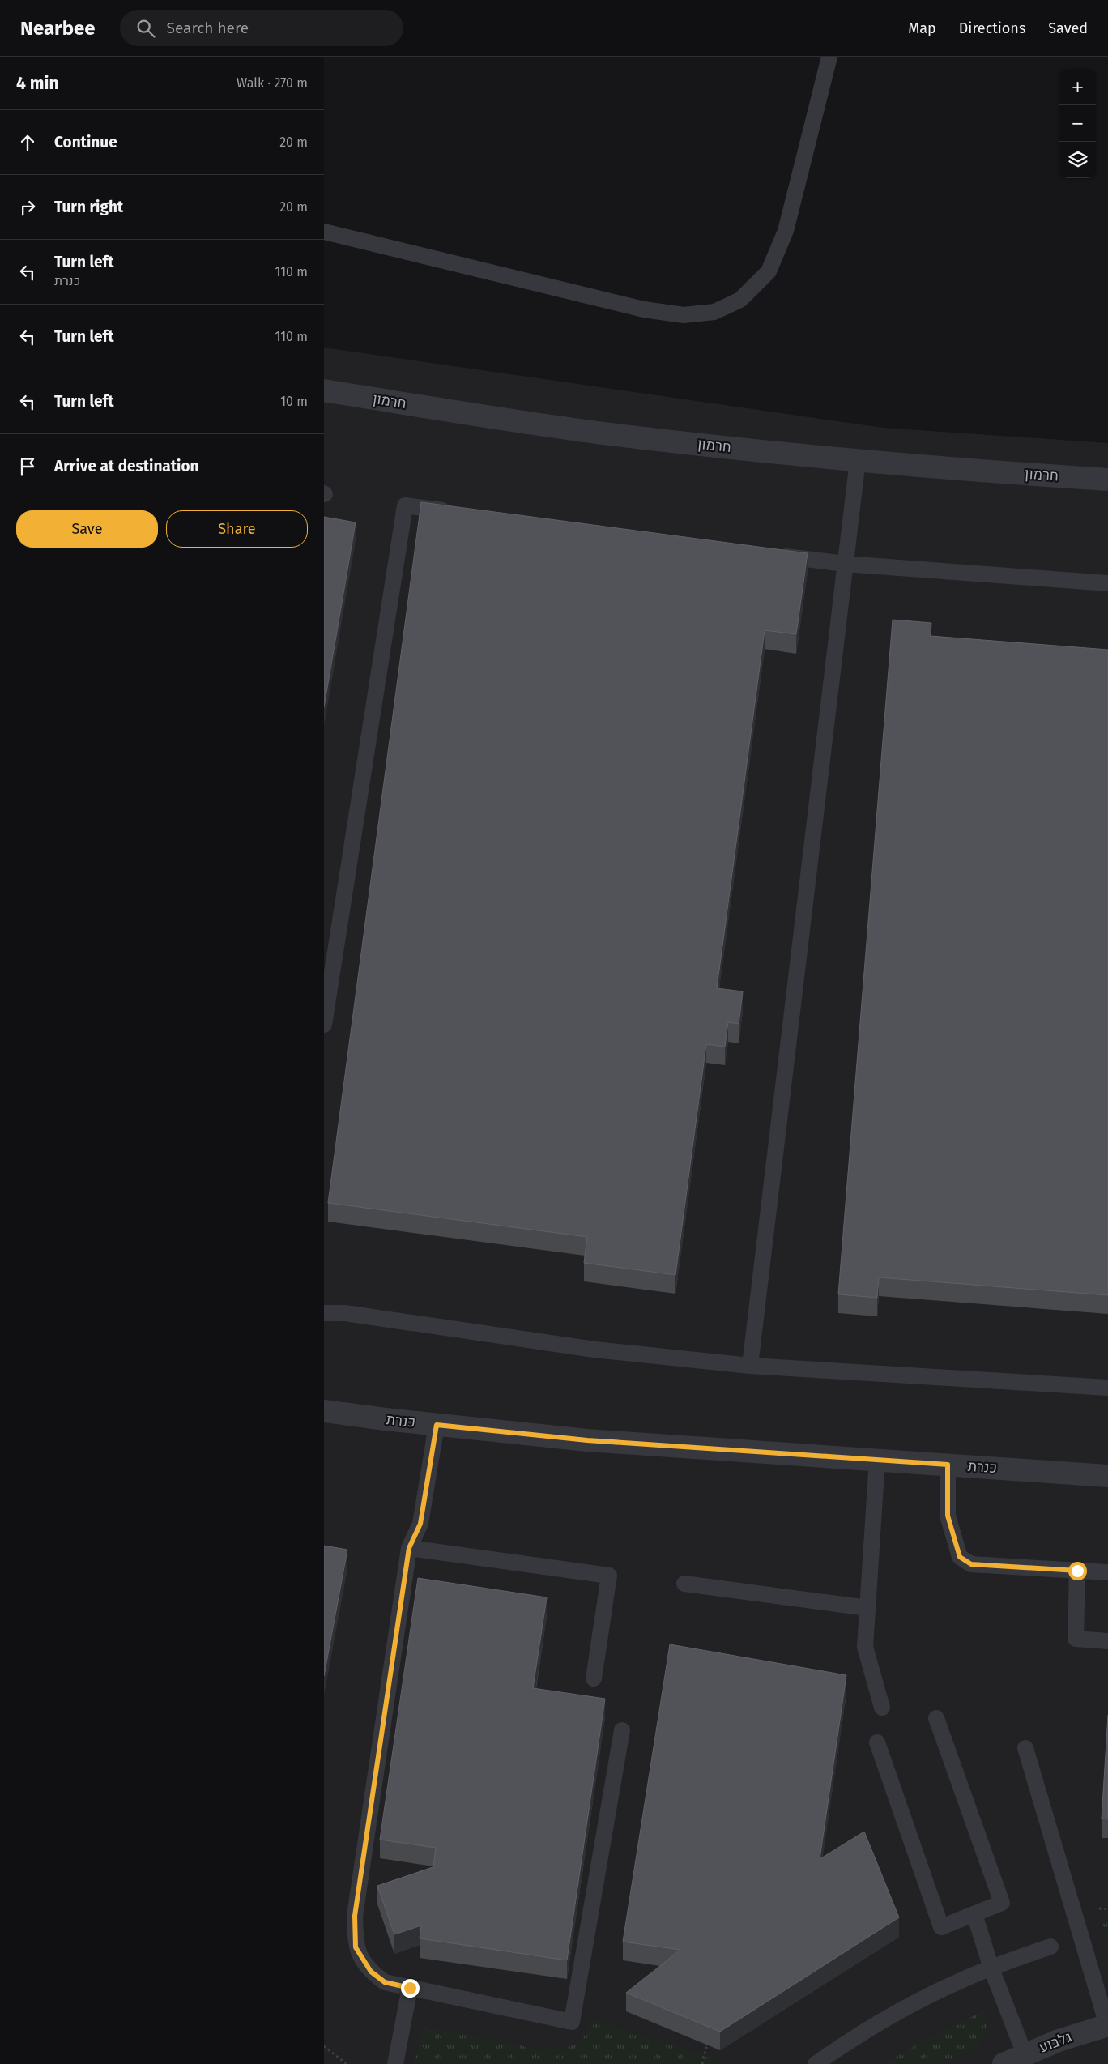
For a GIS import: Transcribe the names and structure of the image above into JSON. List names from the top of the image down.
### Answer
{
  "streets": {
    "street": ["חרמון", "כנרת", "גלבוע"]
  },
  "page": {
    "header": "Nearbee",
    "search": "Search here",
    "nav": ["Map", "Directions", "Saved"],
    "heading": ["4 min", "Walk · 270 m"],
    "map_buttons": ["+", "−"],
    "list": [
      ["Continue", "20 m"],
      ["Turn right", "20 m"],
      ["Turn left", "כנרת", "110 m"],
      ["Turn left", "110 m"],
      ["Turn left", "10 m"],
      "Arrive at destination"
    ],
    "buttons": ["Save", "Share"]
  }
}
